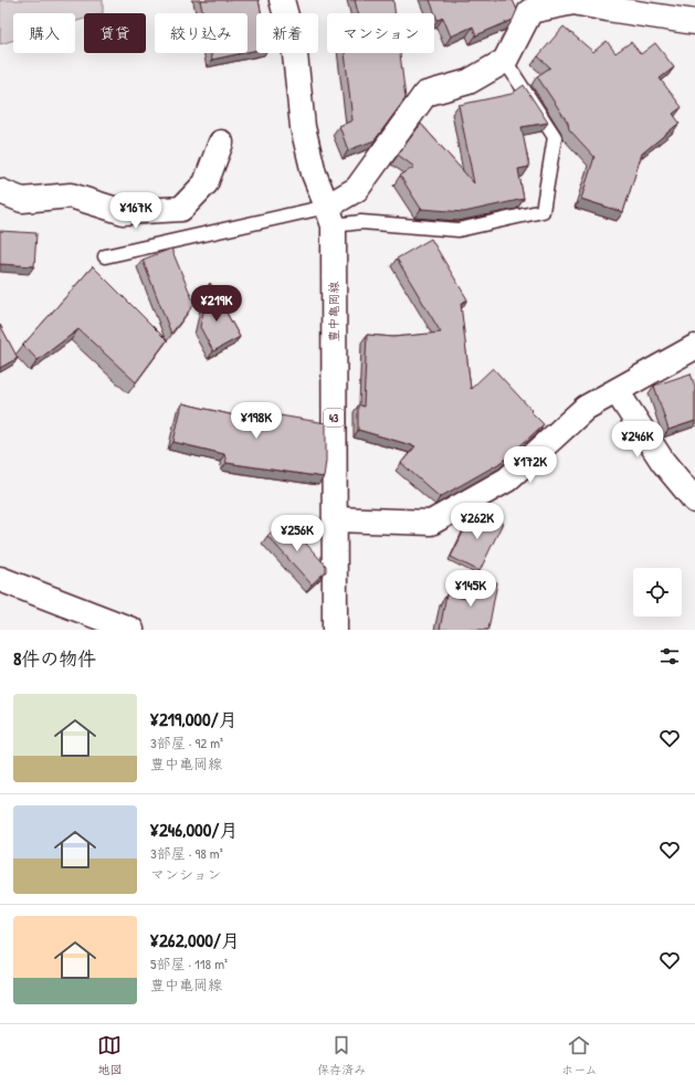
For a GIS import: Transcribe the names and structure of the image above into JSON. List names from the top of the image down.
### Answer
{
  "streets": {
    "street": ["豊中亀岡線", "43"]
  },
  "page": {
    "chip": [
      "購入",
      "賃貸",
      "絞り込み",
      "新着",
      "マンション"
    ],
    "price": [
      "¥167K",
      "¥219K",
      "¥198K",
      "¥246K",
      "¥172K",
      "¥262K",
      "¥256K",
      "¥145K"
    ],
    "heading": "8件の物件",
    "list": [
      {
        "name": "¥219,000/月",
        "note": "3部屋 · 92 m² · 豊中亀岡線"
      },
      {
        "name": "¥246,000/月",
        "note": "3部屋 · 98 m² · マンション"
      },
      {
        "name": "¥262,000/月",
        "note": "5部屋 · 118 m² · 豊中亀岡線"
      }
    ],
    "tabs": ["地図", "保存済み", "ホーム"]
  }
}
